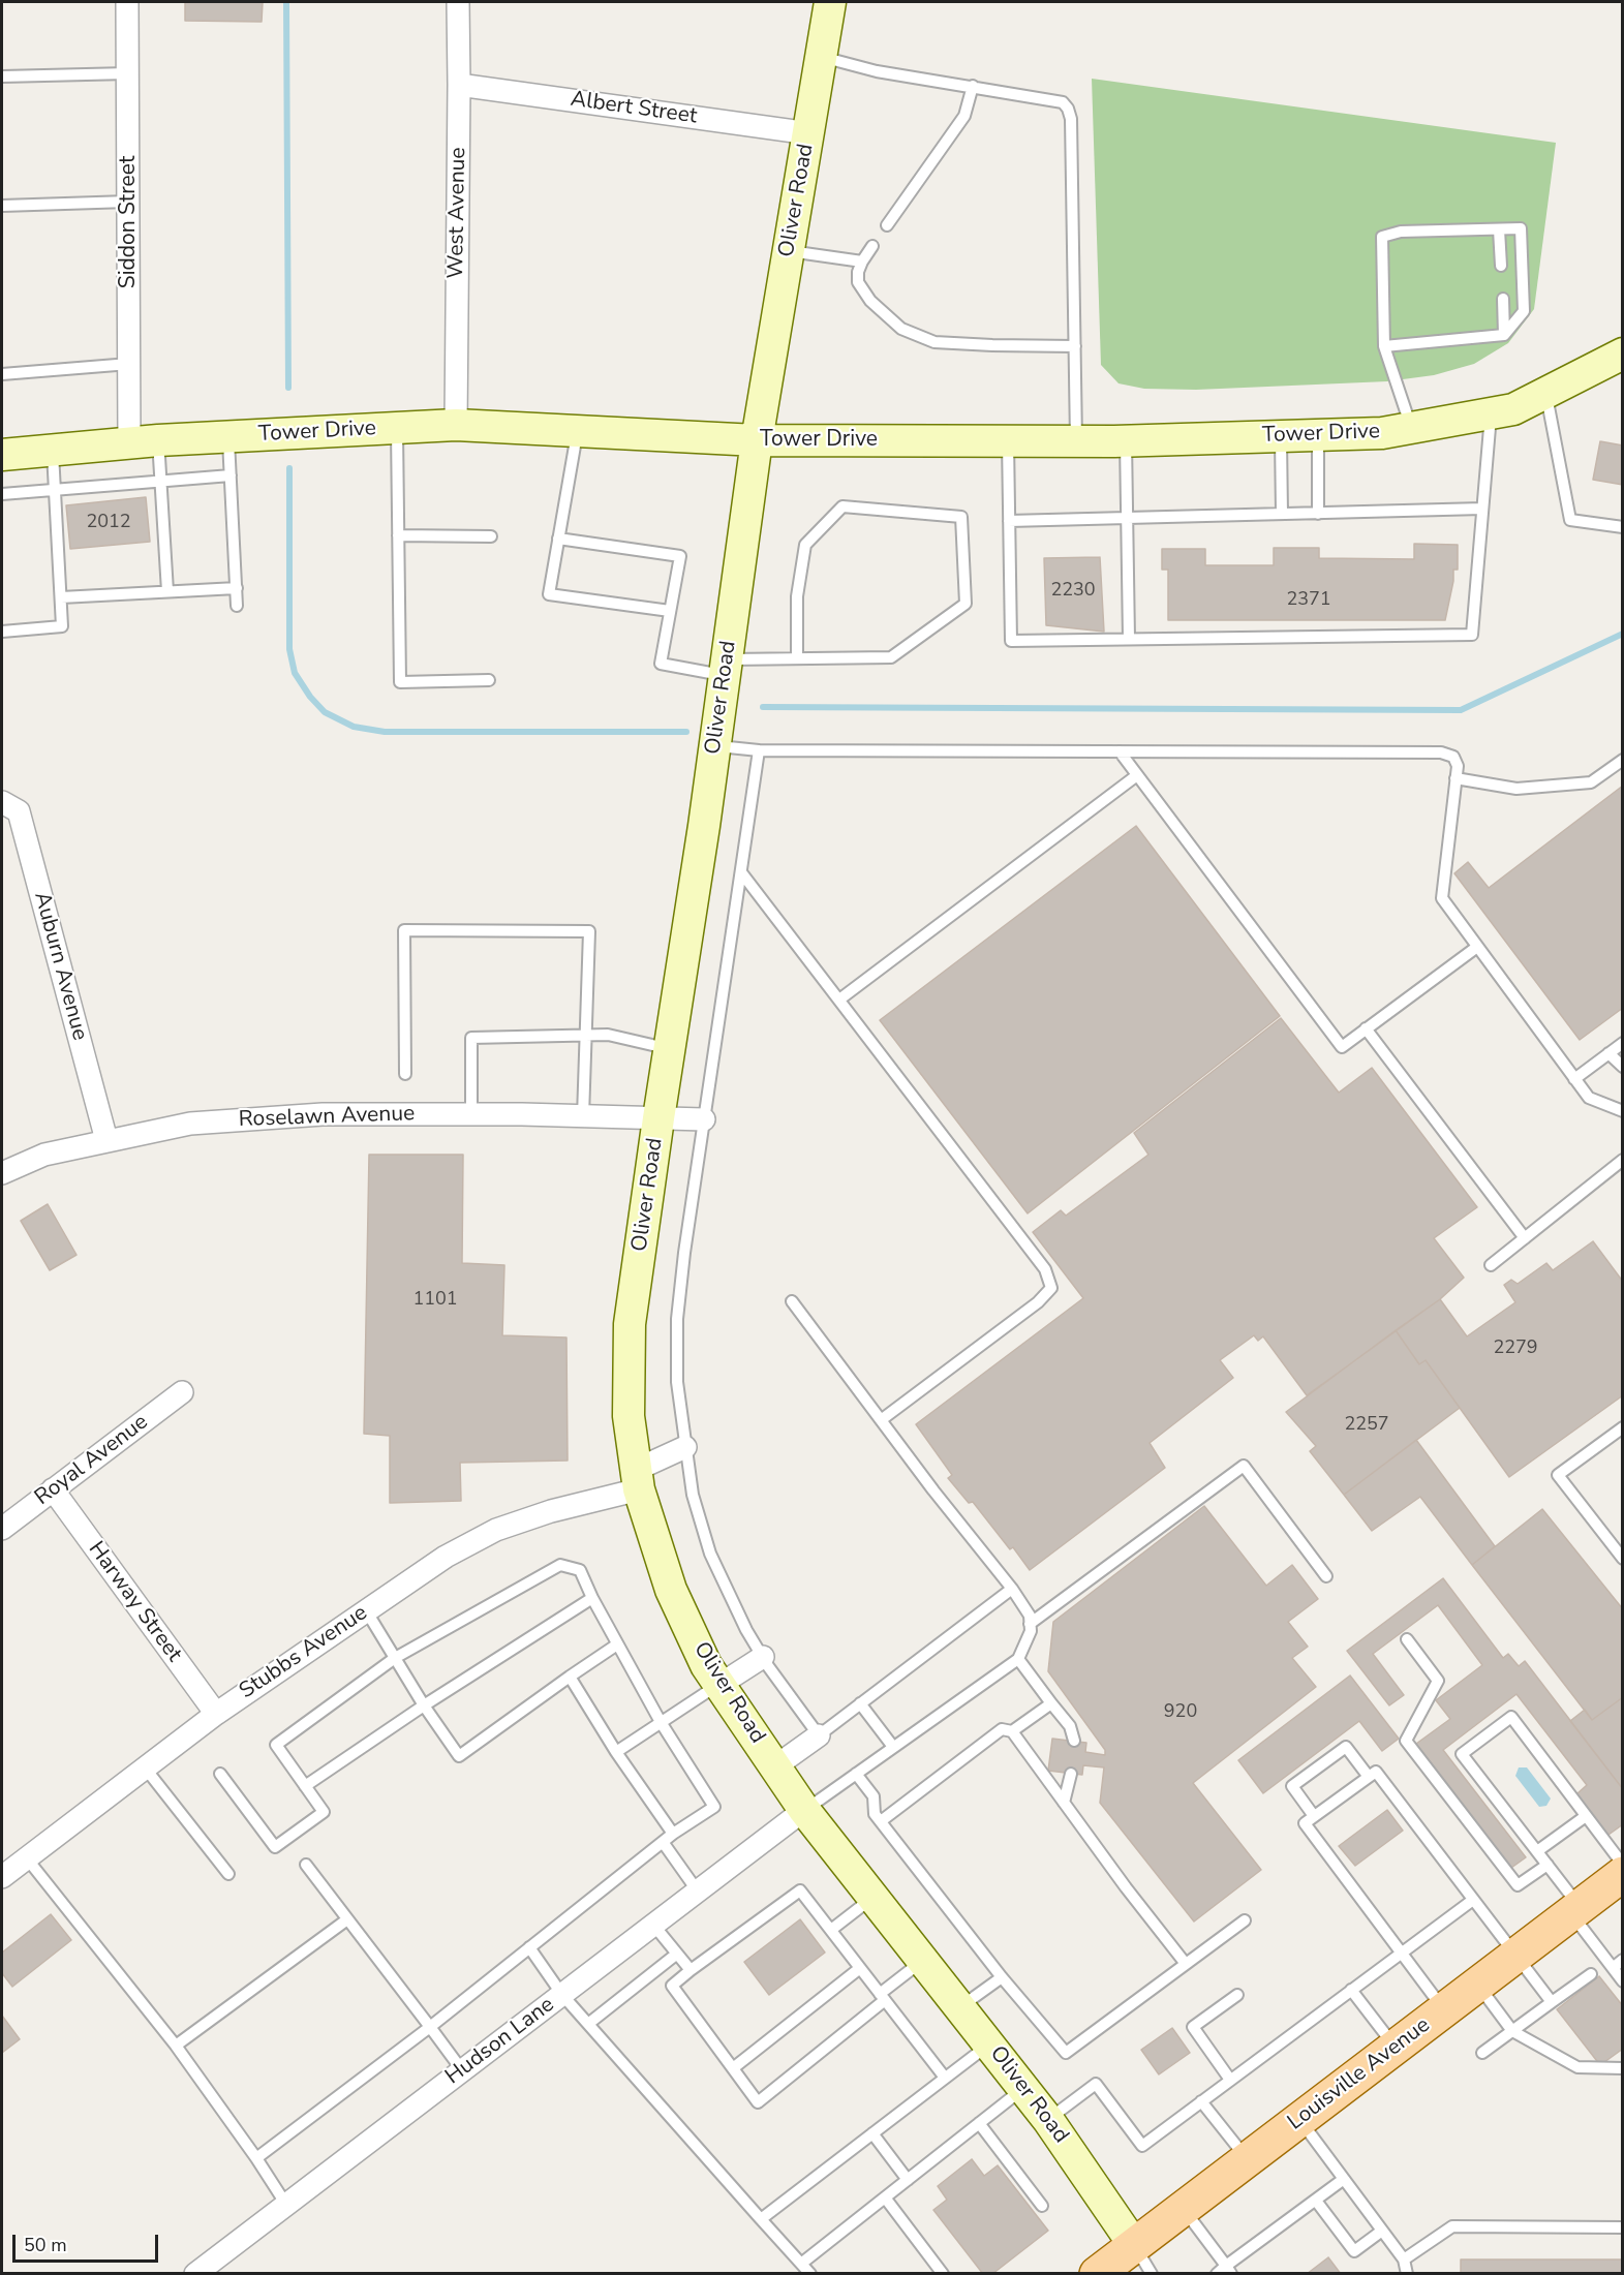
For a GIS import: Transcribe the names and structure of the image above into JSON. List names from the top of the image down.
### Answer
{
  "streets": {
    "main road": ["Louisville Avenue"],
    "street": [
      "Albert Street",
      "Oliver Road",
      "West Avenue",
      "Siddon Street",
      "Tower Drive",
      "Auburn Avenue",
      "Roselawn Avenue",
      "Royal Avenue",
      "Harway Street",
      "Stubbs Avenue",
      "Hudson Lane"
    ]
  },
  "crossings": [
    ["Albert Street", "Oliver Road"],
    ["Albert Street", "West Avenue"],
    ["Oliver Road", "Tower Drive"],
    ["Oliver Road", "Roselawn Avenue"],
    ["Oliver Road", "Stubbs Avenue"],
    ["Oliver Road", "Hudson Lane"],
    ["Oliver Road", "Louisville Avenue"],
    ["West Avenue", "Tower Drive"],
    ["Siddon Street", "Tower Drive"],
    ["Auburn Avenue", "Roselawn Avenue"],
    ["Royal Avenue", "Harway Street"],
    ["Harway Street", "Stubbs Avenue"]
  ],
  "house_numbers": [
    "2012",
    "2230",
    "2371",
    "1101",
    "2279",
    "2257",
    "920"
  ],
  "scale_bar": "50 m"
}
